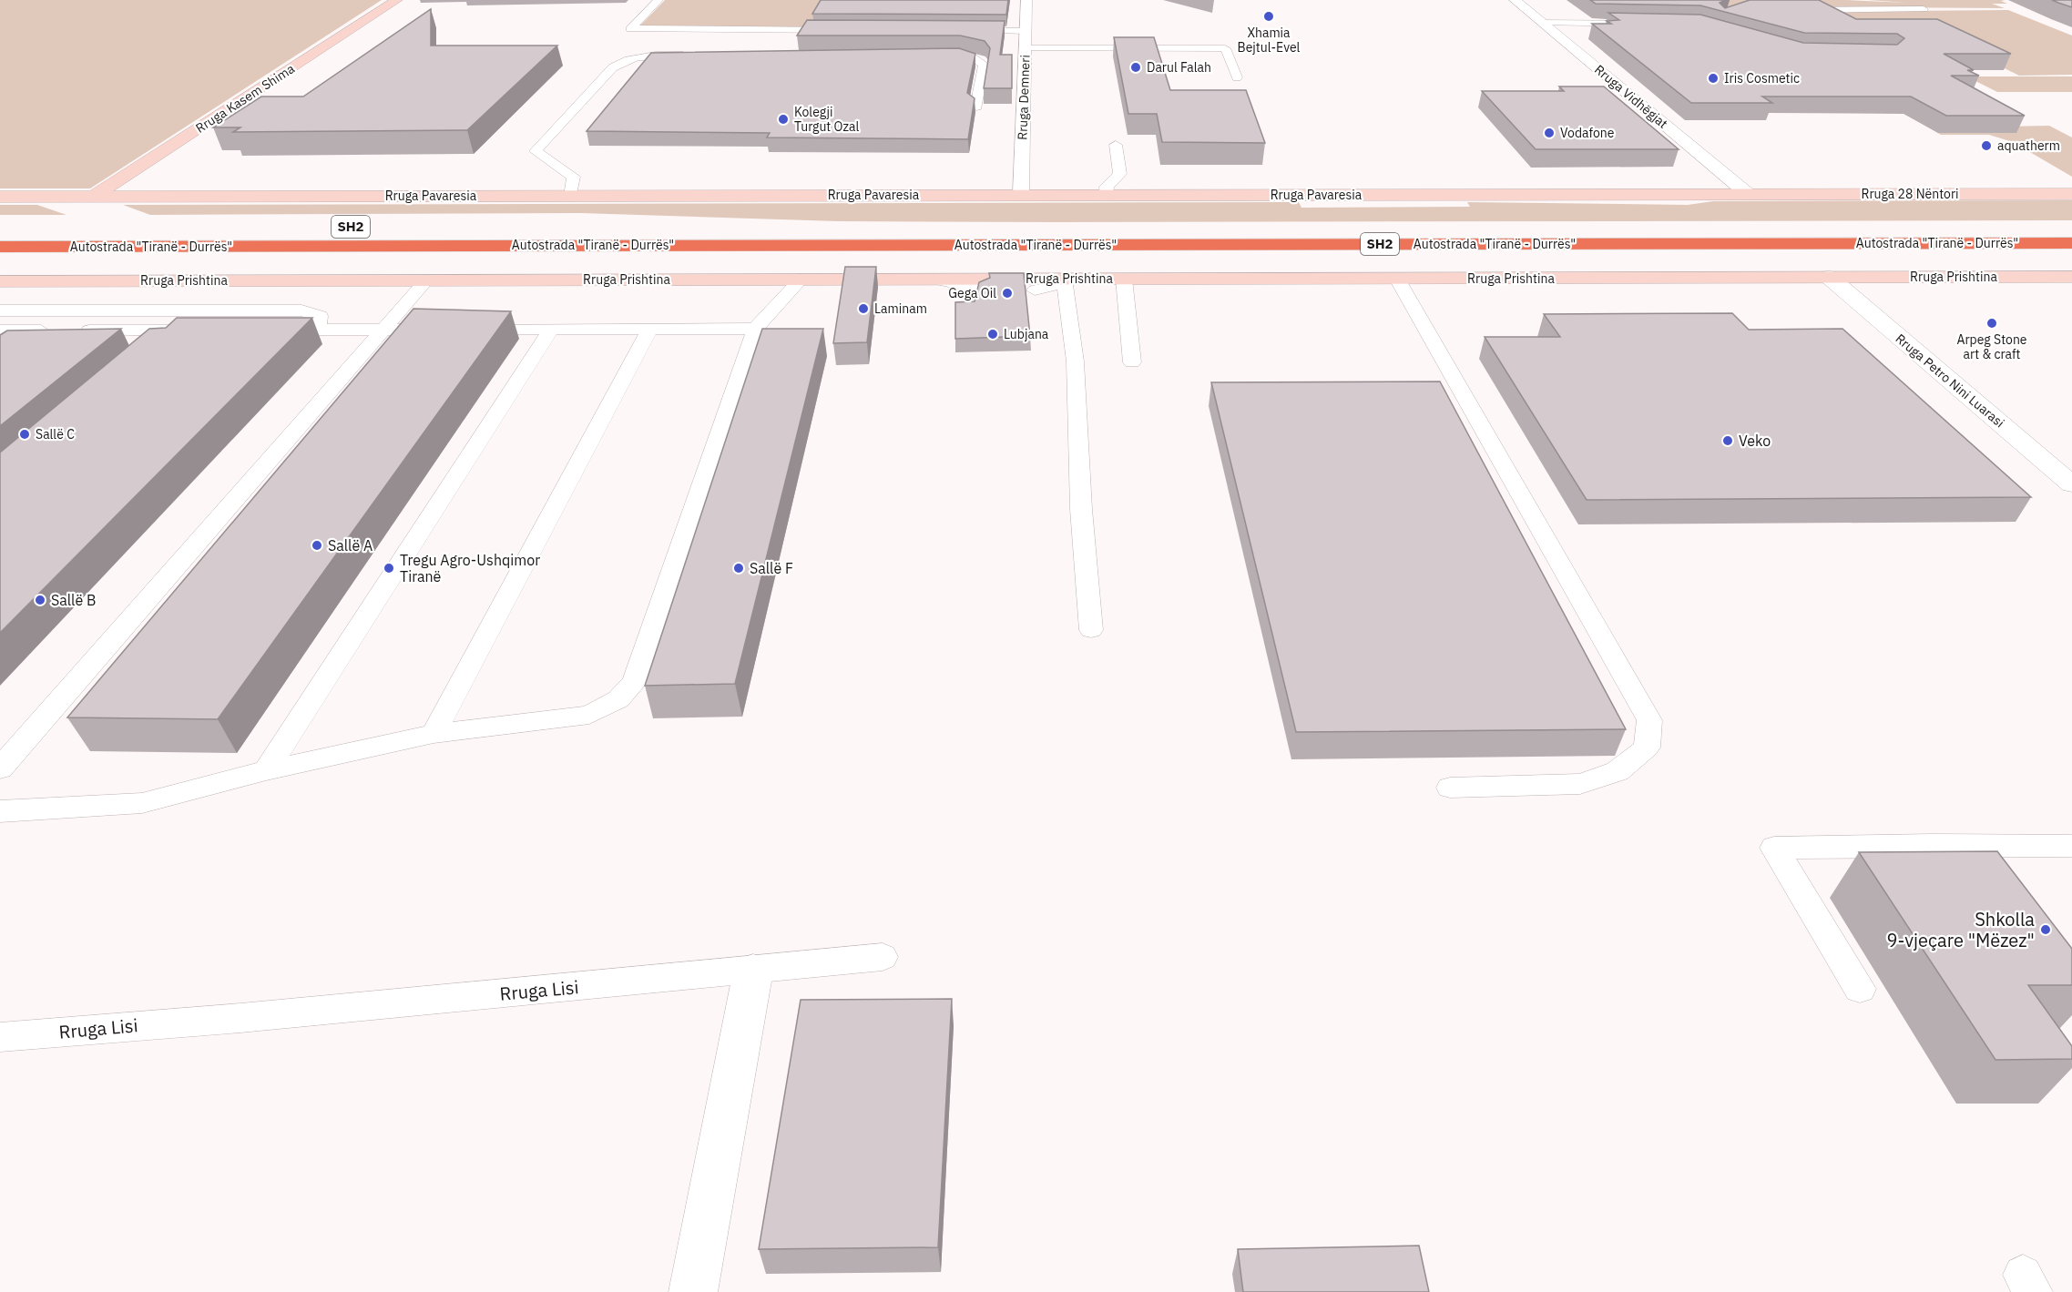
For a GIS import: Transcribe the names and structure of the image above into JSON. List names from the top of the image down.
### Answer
{
  "streets": {
    "highway": ["SH2", "Autostrada \"Tiranë - Durrës\""],
    "main road": [
      "Rruga Kasem Shima",
      "Rruga 28 Nëntori",
      "Rruga Pavaresia",
      "Rruga Prishtina"
    ],
    "street": ["Rruga Vidhëgjat", "Rruga Demneri", "Rruga Petro Nini Luarasi"],
    "lane": ["Rruga Lisi"]
  },
  "crossings": [
    ["Rruga Vidhëgjat", "Rruga 28 Nëntori"],
    ["Rruga Vidhëgjat", "Rruga Pavaresia"],
    ["Rruga Demneri", "Rruga Pavaresia"],
    ["Rruga Kasem Shima", "Rruga Pavaresia"],
    ["Rruga 28 Nëntori", "Rruga Pavaresia"],
    ["Rruga Prishtina", "Rruga Petro Nini Luarasi"]
  ],
  "places": [
    "Xhamia Bejtul-Evel",
    "Darul Falah",
    "Iris Cosmetic",
    "Kolegji Turgut Ozal",
    "Vodafone",
    "aquatherm",
    "Gega Oil",
    "Laminam",
    "Arpeg Stone art & craft",
    "Lubjana",
    "Sallë C",
    "Veko",
    "Sallë A",
    "Tregu Agro-Ushqimor Tiranë",
    "Sallë F",
    "Sallë B",
    "Shkolla 9-vjeçare \"Mëzez\""
  ]
}
